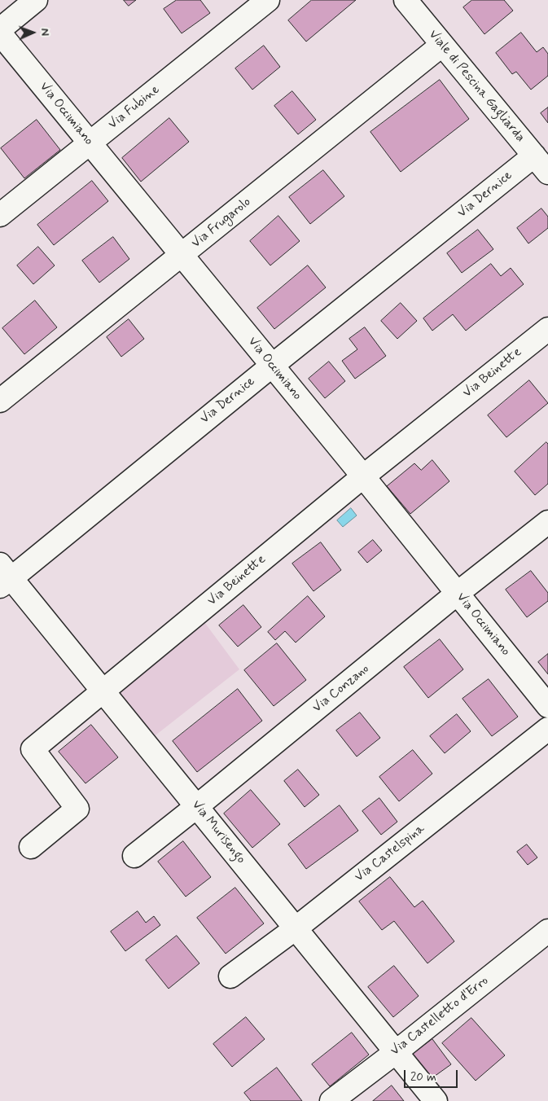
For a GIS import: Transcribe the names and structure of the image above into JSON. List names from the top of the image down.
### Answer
{
  "streets": {
    "street": [
      "Viale di Pescina Gagliarda",
      "Via Fubine",
      "Via Occimiano",
      "Via Dernice",
      "Via Frugarolo",
      "Via Beinette",
      "Via Conzano",
      "Via Murisengo",
      "Via Castelspina",
      "Via Castelletto d'Erro"
    ]
  },
  "crossings": [
    ["Viale di Pescina Gagliarda", "Via Dernice"],
    ["Viale di Pescina Gagliarda", "Via Frugarolo"],
    ["Via Fubine", "Via Occimiano"],
    ["Via Occimiano", "Via Dernice"],
    ["Via Occimiano", "Via Frugarolo"],
    ["Via Occimiano", "Via Beinette"],
    ["Via Occimiano", "Via Conzano"],
    ["Via Dernice", "Via Murisengo"],
    ["Via Beinette", "Via Murisengo"],
    ["Via Conzano", "Via Murisengo"],
    ["Via Murisengo", "Via Castelspina"],
    ["Via Murisengo", "Via Castelletto d'Erro"]
  ],
  "scale_bar": "20 m",
  "north": "right"
}
